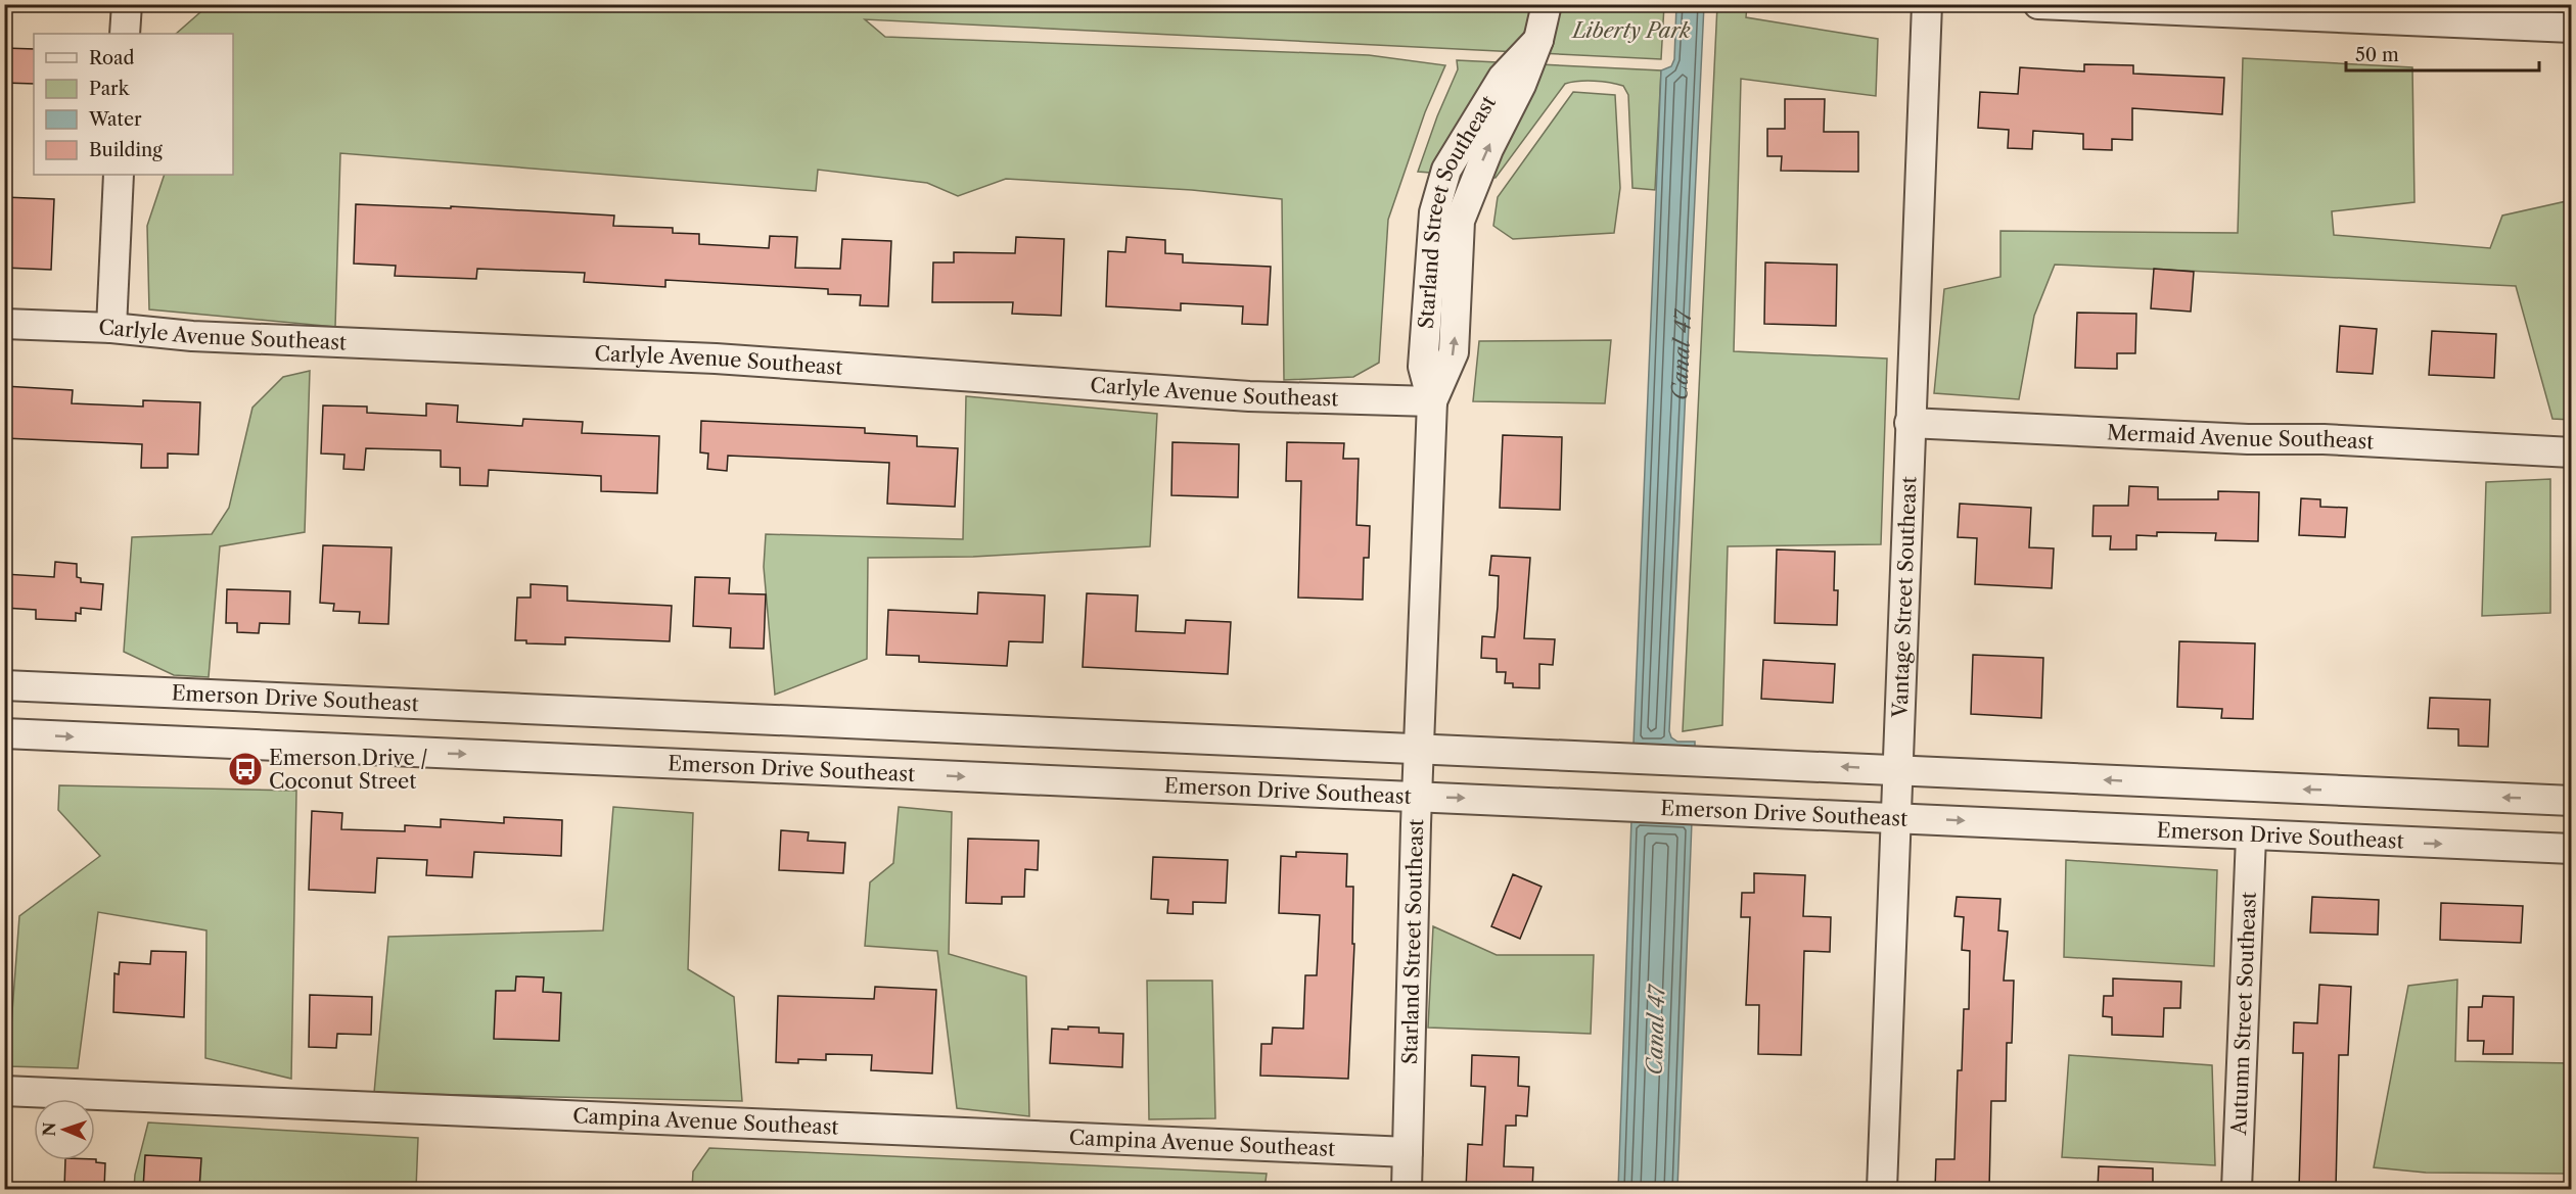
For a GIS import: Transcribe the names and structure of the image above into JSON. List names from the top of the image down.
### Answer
{
  "streets": {
    "street": [
      "Starland Street Southeast",
      "Carlyle Avenue Southeast",
      "Mermaid Avenue Southeast",
      "Vantage Street Southeast",
      "Emerson Drive Southeast",
      "Autumn Street Southeast",
      "Campina Avenue Southeast"
    ]
  },
  "crossings": [
    ["Starland Street Southeast", "Carlyle Avenue Southeast"],
    ["Starland Street Southeast", "Emerson Drive Southeast"],
    ["Starland Street Southeast", "Campina Avenue Southeast"],
    ["Mermaid Avenue Southeast", "Vantage Street Southeast"],
    ["Vantage Street Southeast", "Emerson Drive Southeast"],
    ["Emerson Drive Southeast", "Autumn Street Southeast"]
  ],
  "water": ["Canal 47"],
  "parks": ["Liberty Park"],
  "places": {
    "bus stop": ["Emerson Drive / Coconut Street"]
  },
  "legend": [
    "Road",
    "Park",
    "Water",
    "Building"
  ],
  "scale_bar": "50 m",
  "north": "left"
}
